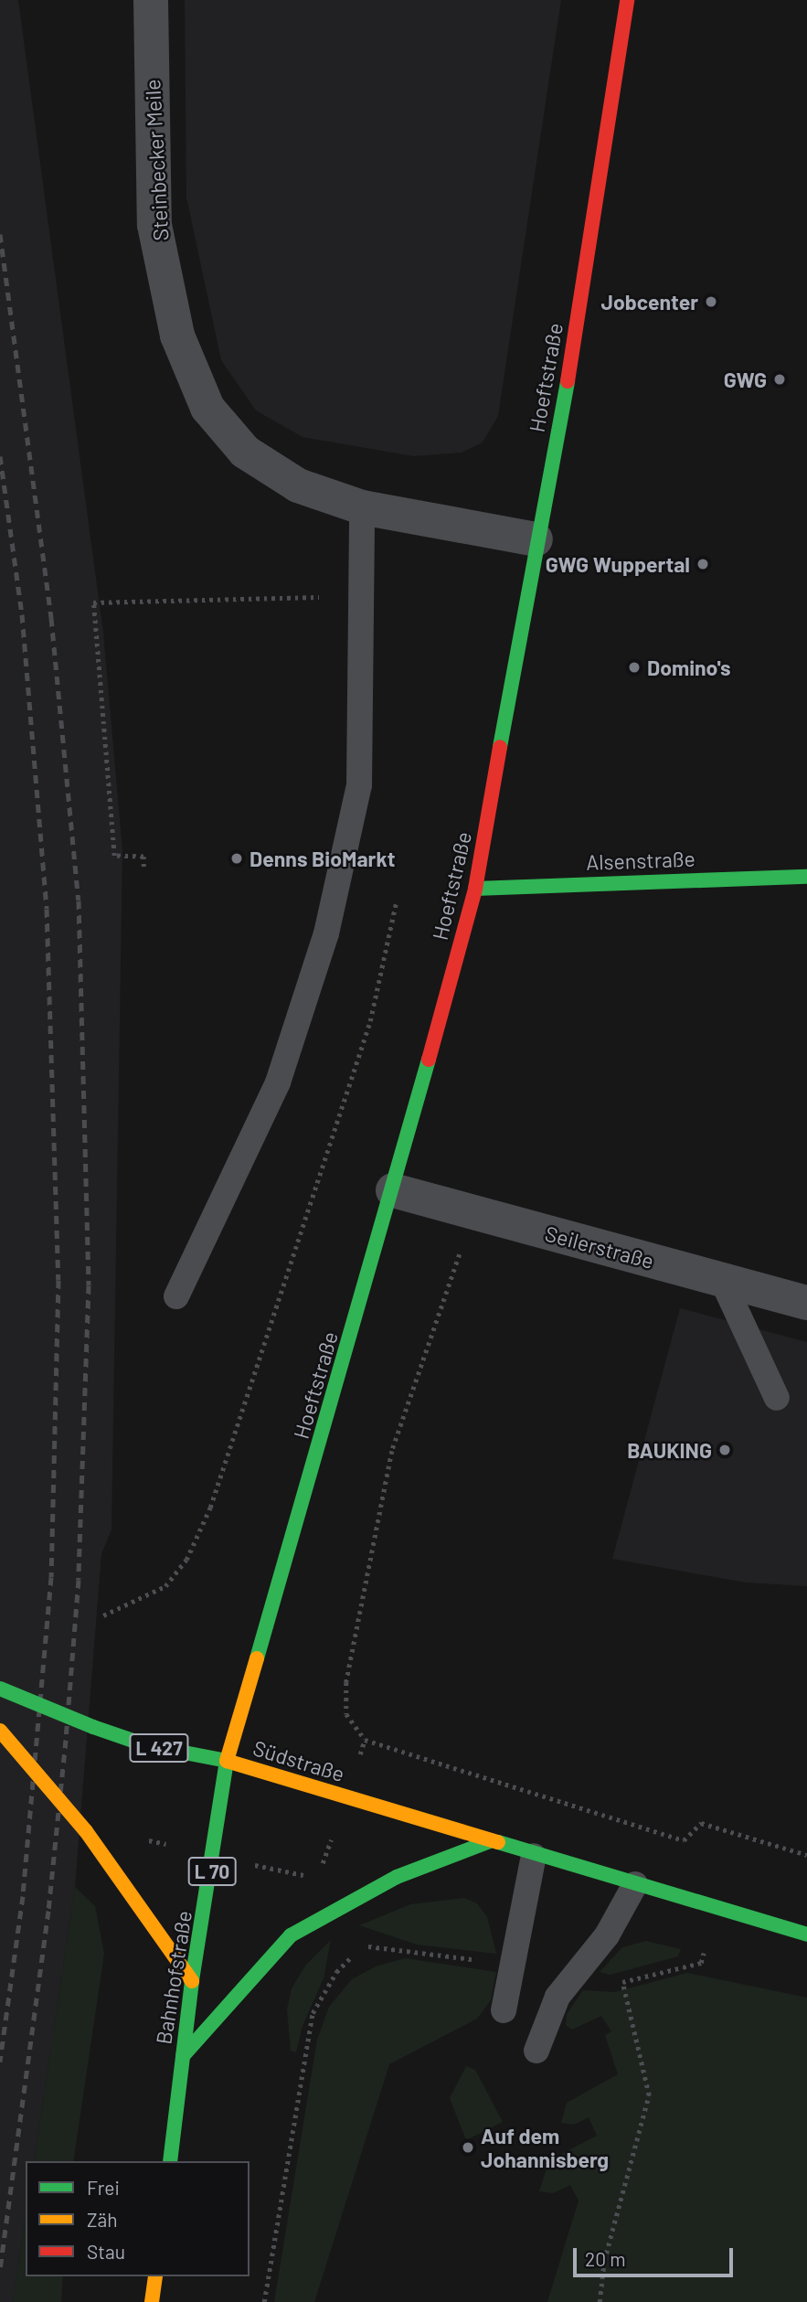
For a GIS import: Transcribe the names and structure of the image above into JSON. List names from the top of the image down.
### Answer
{
  "streets": {
    "main road": [
      "Hoeftstraße",
      "Alsenstraße",
      "L 427",
      "Südstraße",
      "L 70",
      "Bahnhofstraße"
    ],
    "street": ["Steinbecker Meile", "Seilerstraße"]
  },
  "crossings": [
    ["Steinbecker Meile", "Hoeftstraße"],
    ["Hoeftstraße", "Alsenstraße"],
    ["Hoeftstraße", "Seilerstraße"],
    ["Hoeftstraße", "Südstraße"],
    ["Hoeftstraße", "Bahnhofstraße"],
    ["Südstraße", "Bahnhofstraße"]
  ],
  "places": [
    "Jobcenter",
    "GWG",
    "GWG Wuppertal",
    "Domino's",
    "Denns BioMarkt",
    "BAUKING",
    "Auf dem Johannisberg"
  ],
  "legend": ["Frei", "Zäh", "Stau"],
  "scale_bar": "20 m"
}
